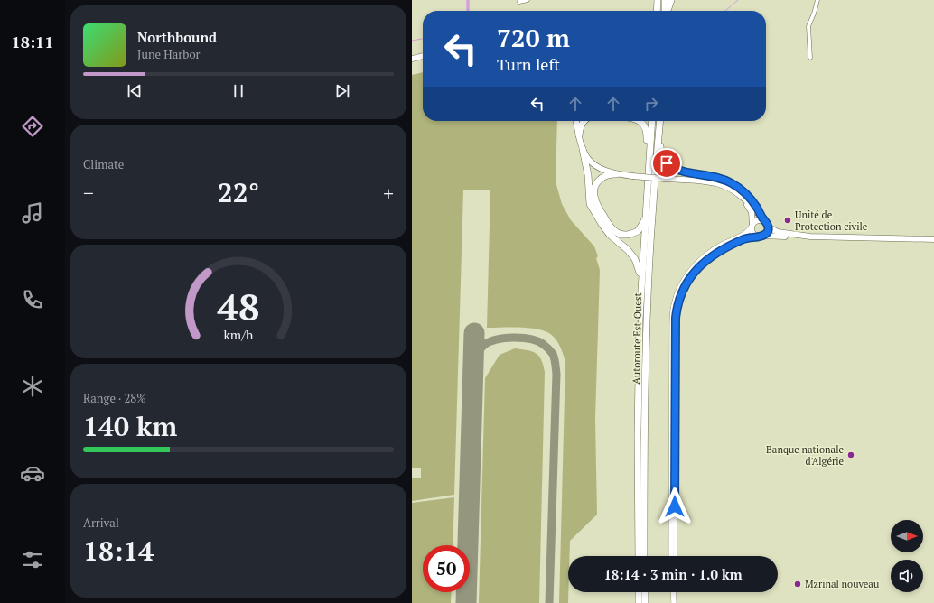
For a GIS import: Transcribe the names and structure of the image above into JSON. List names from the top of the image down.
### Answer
{
  "streets": {
    "highway": ["Autoroute Est-Ouest"]
  },
  "places": ["Unité de Protection civile", "Banque nationale d'Algérie", "Mzrinal nouveau"],
  "north": "right",
  "page": {
    "tabs": "18:11",
    "turn": ["720 m", "Turn left"],
    "song": ["Northbound", "June Harbor"],
    "tile": [
      "Climate",
      ["Range · 28%", "140 km"],
      ["Arrival", "18:14"]
    ],
    "heat": ["−", "22°", "+"],
    "limit": "50",
    "trip": "18:14 · 3 min · 1.0 km",
    "gauge": ["48", "km/h"]
  }
}
